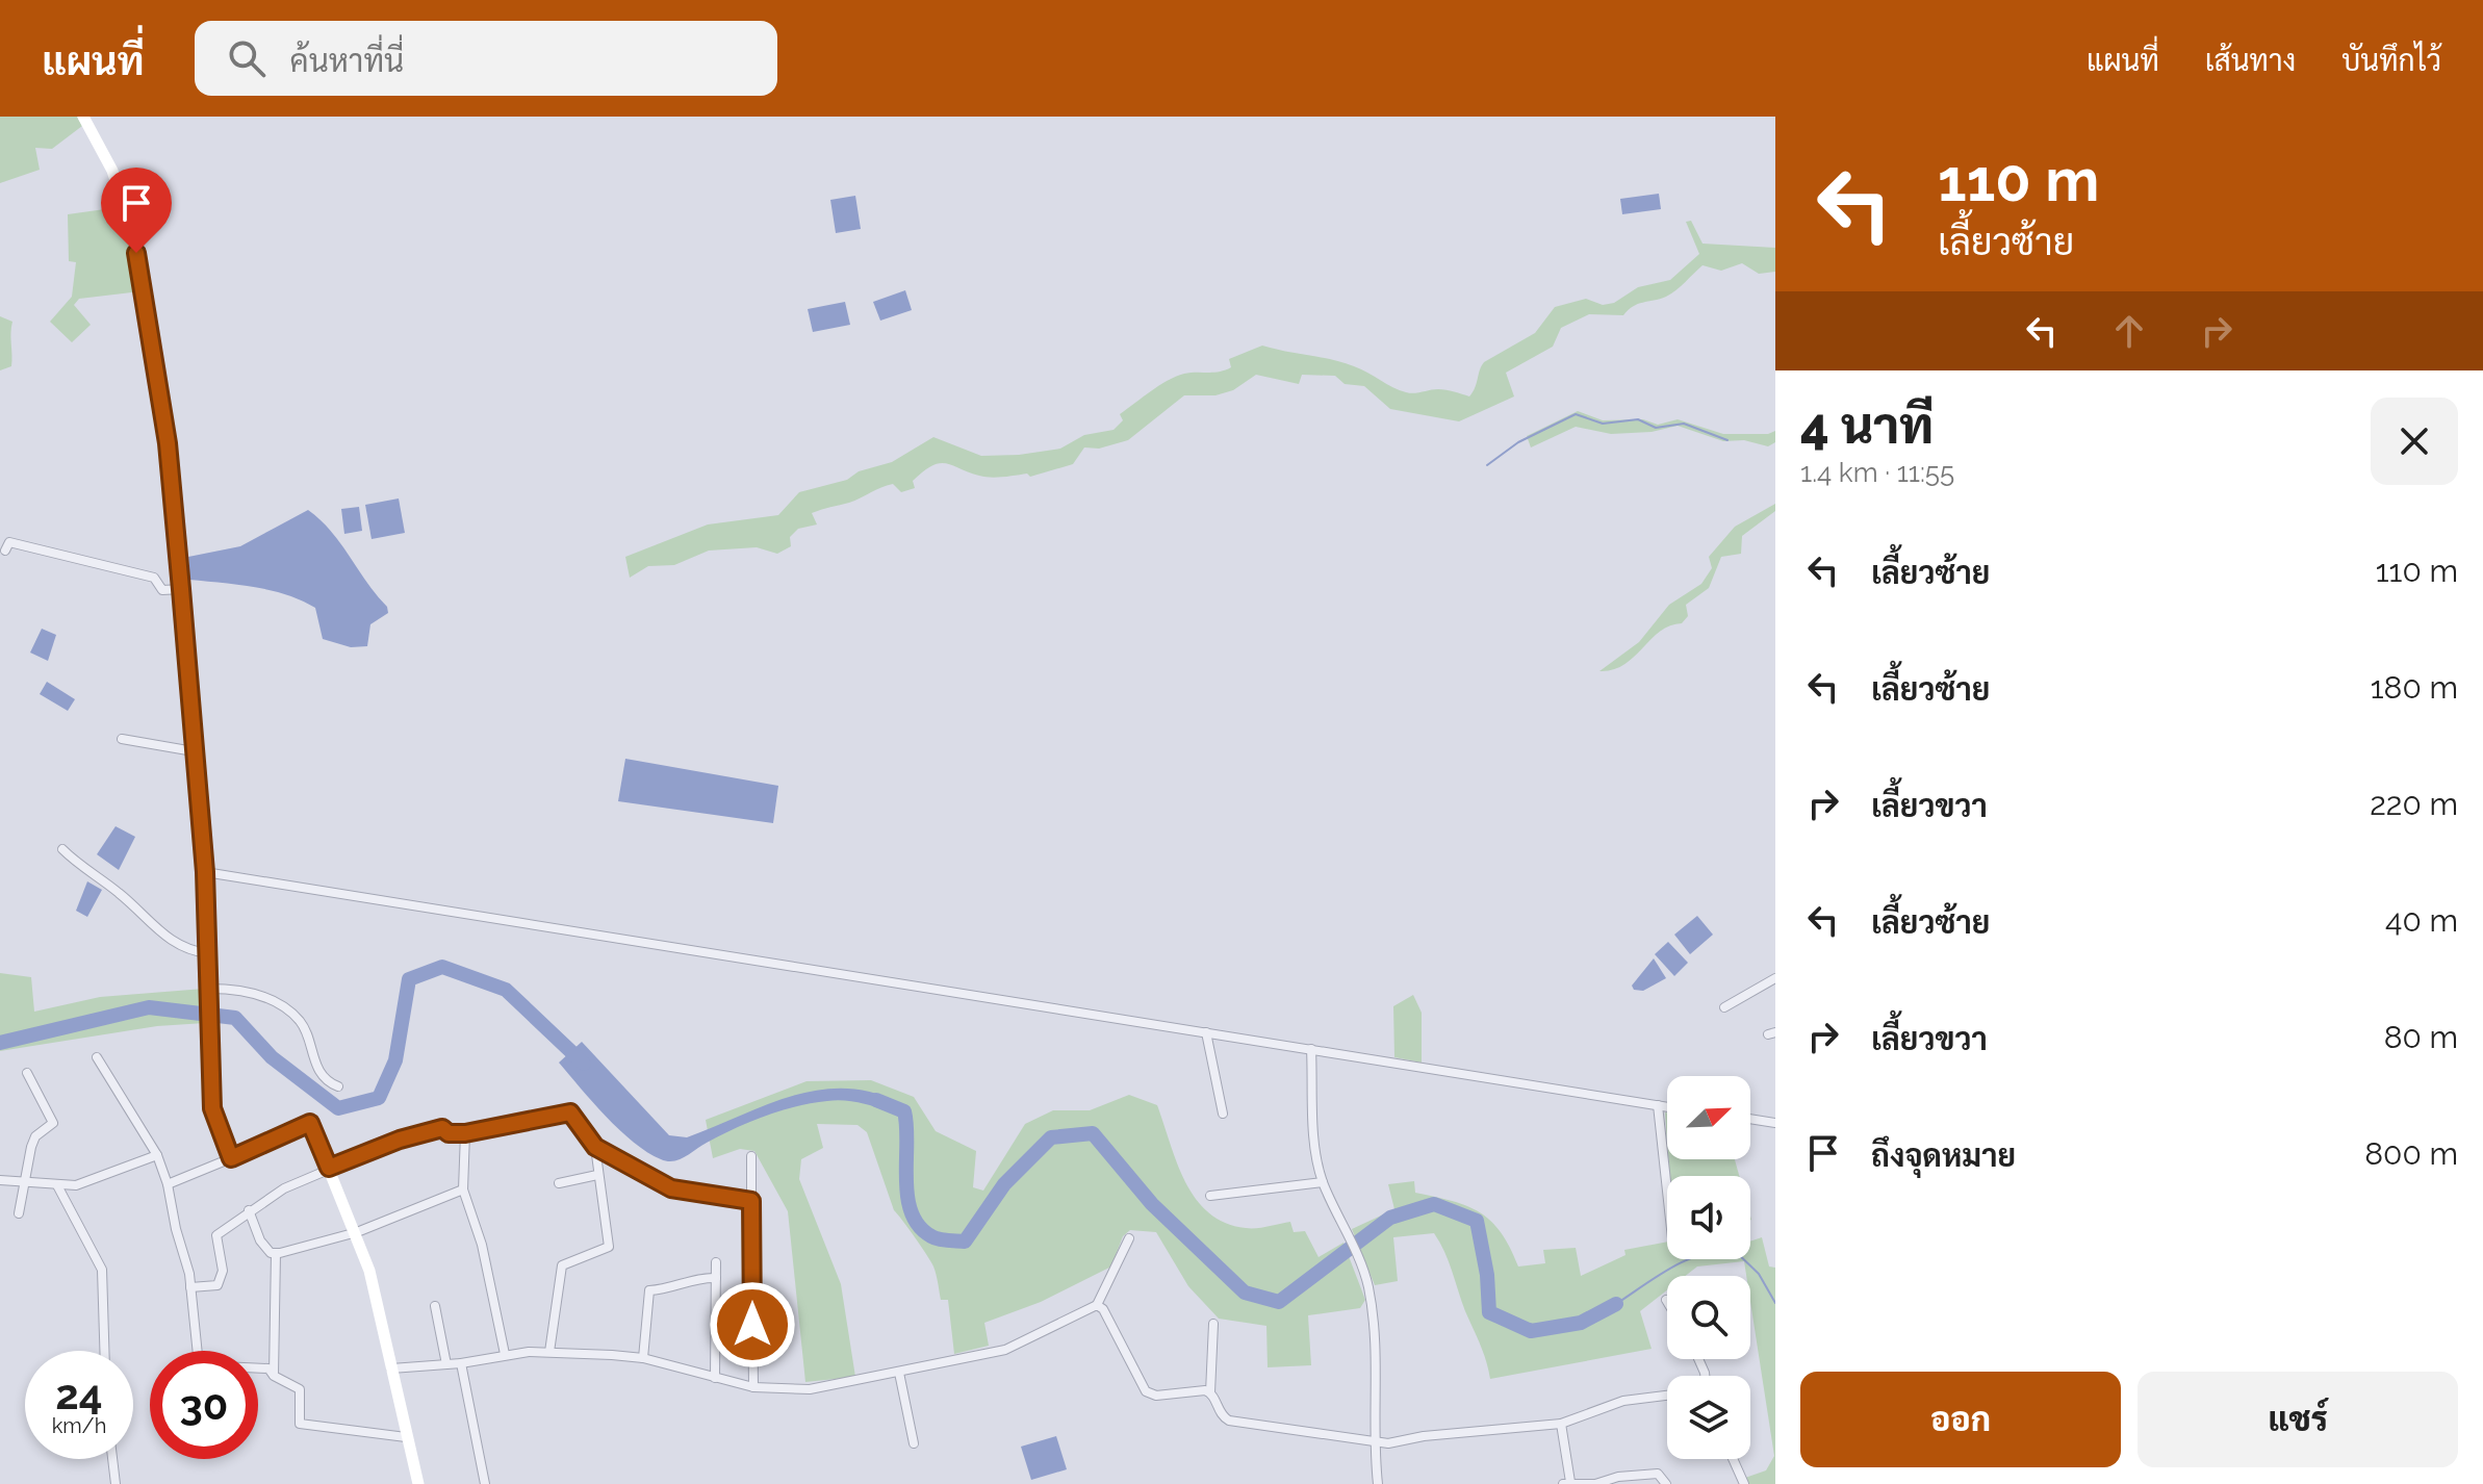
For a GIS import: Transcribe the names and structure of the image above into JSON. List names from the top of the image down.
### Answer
{
  "north": "top right",
  "page": {
    "header": "แผนที่",
    "search": "ค้นหาที่นี่",
    "nav": ["แผนที่", "เส้นทาง", "บันทึกไว้"],
    "turn": ["110 m", "เลี้ยวซ้าย"],
    "heading": ["4 นาที", "1.4 km · 11:55"],
    "list": [
      {
        "name": "เลี้ยวซ้าย",
        "value": "110 m"
      },
      {
        "name": "เลี้ยวซ้าย",
        "value": "180 m"
      },
      {
        "name": "เลี้ยวขวา",
        "value": "220 m"
      },
      {
        "name": "เลี้ยวซ้าย",
        "value": "40 m"
      },
      {
        "name": "เลี้ยวขวา",
        "value": "80 m"
      },
      {
        "name": "ถึงจุดหมาย",
        "value": "800 m"
      }
    ],
    "speed": "24 km/h",
    "limit": "30",
    "buttons": ["ออก", "แชร์"]
  }
}
